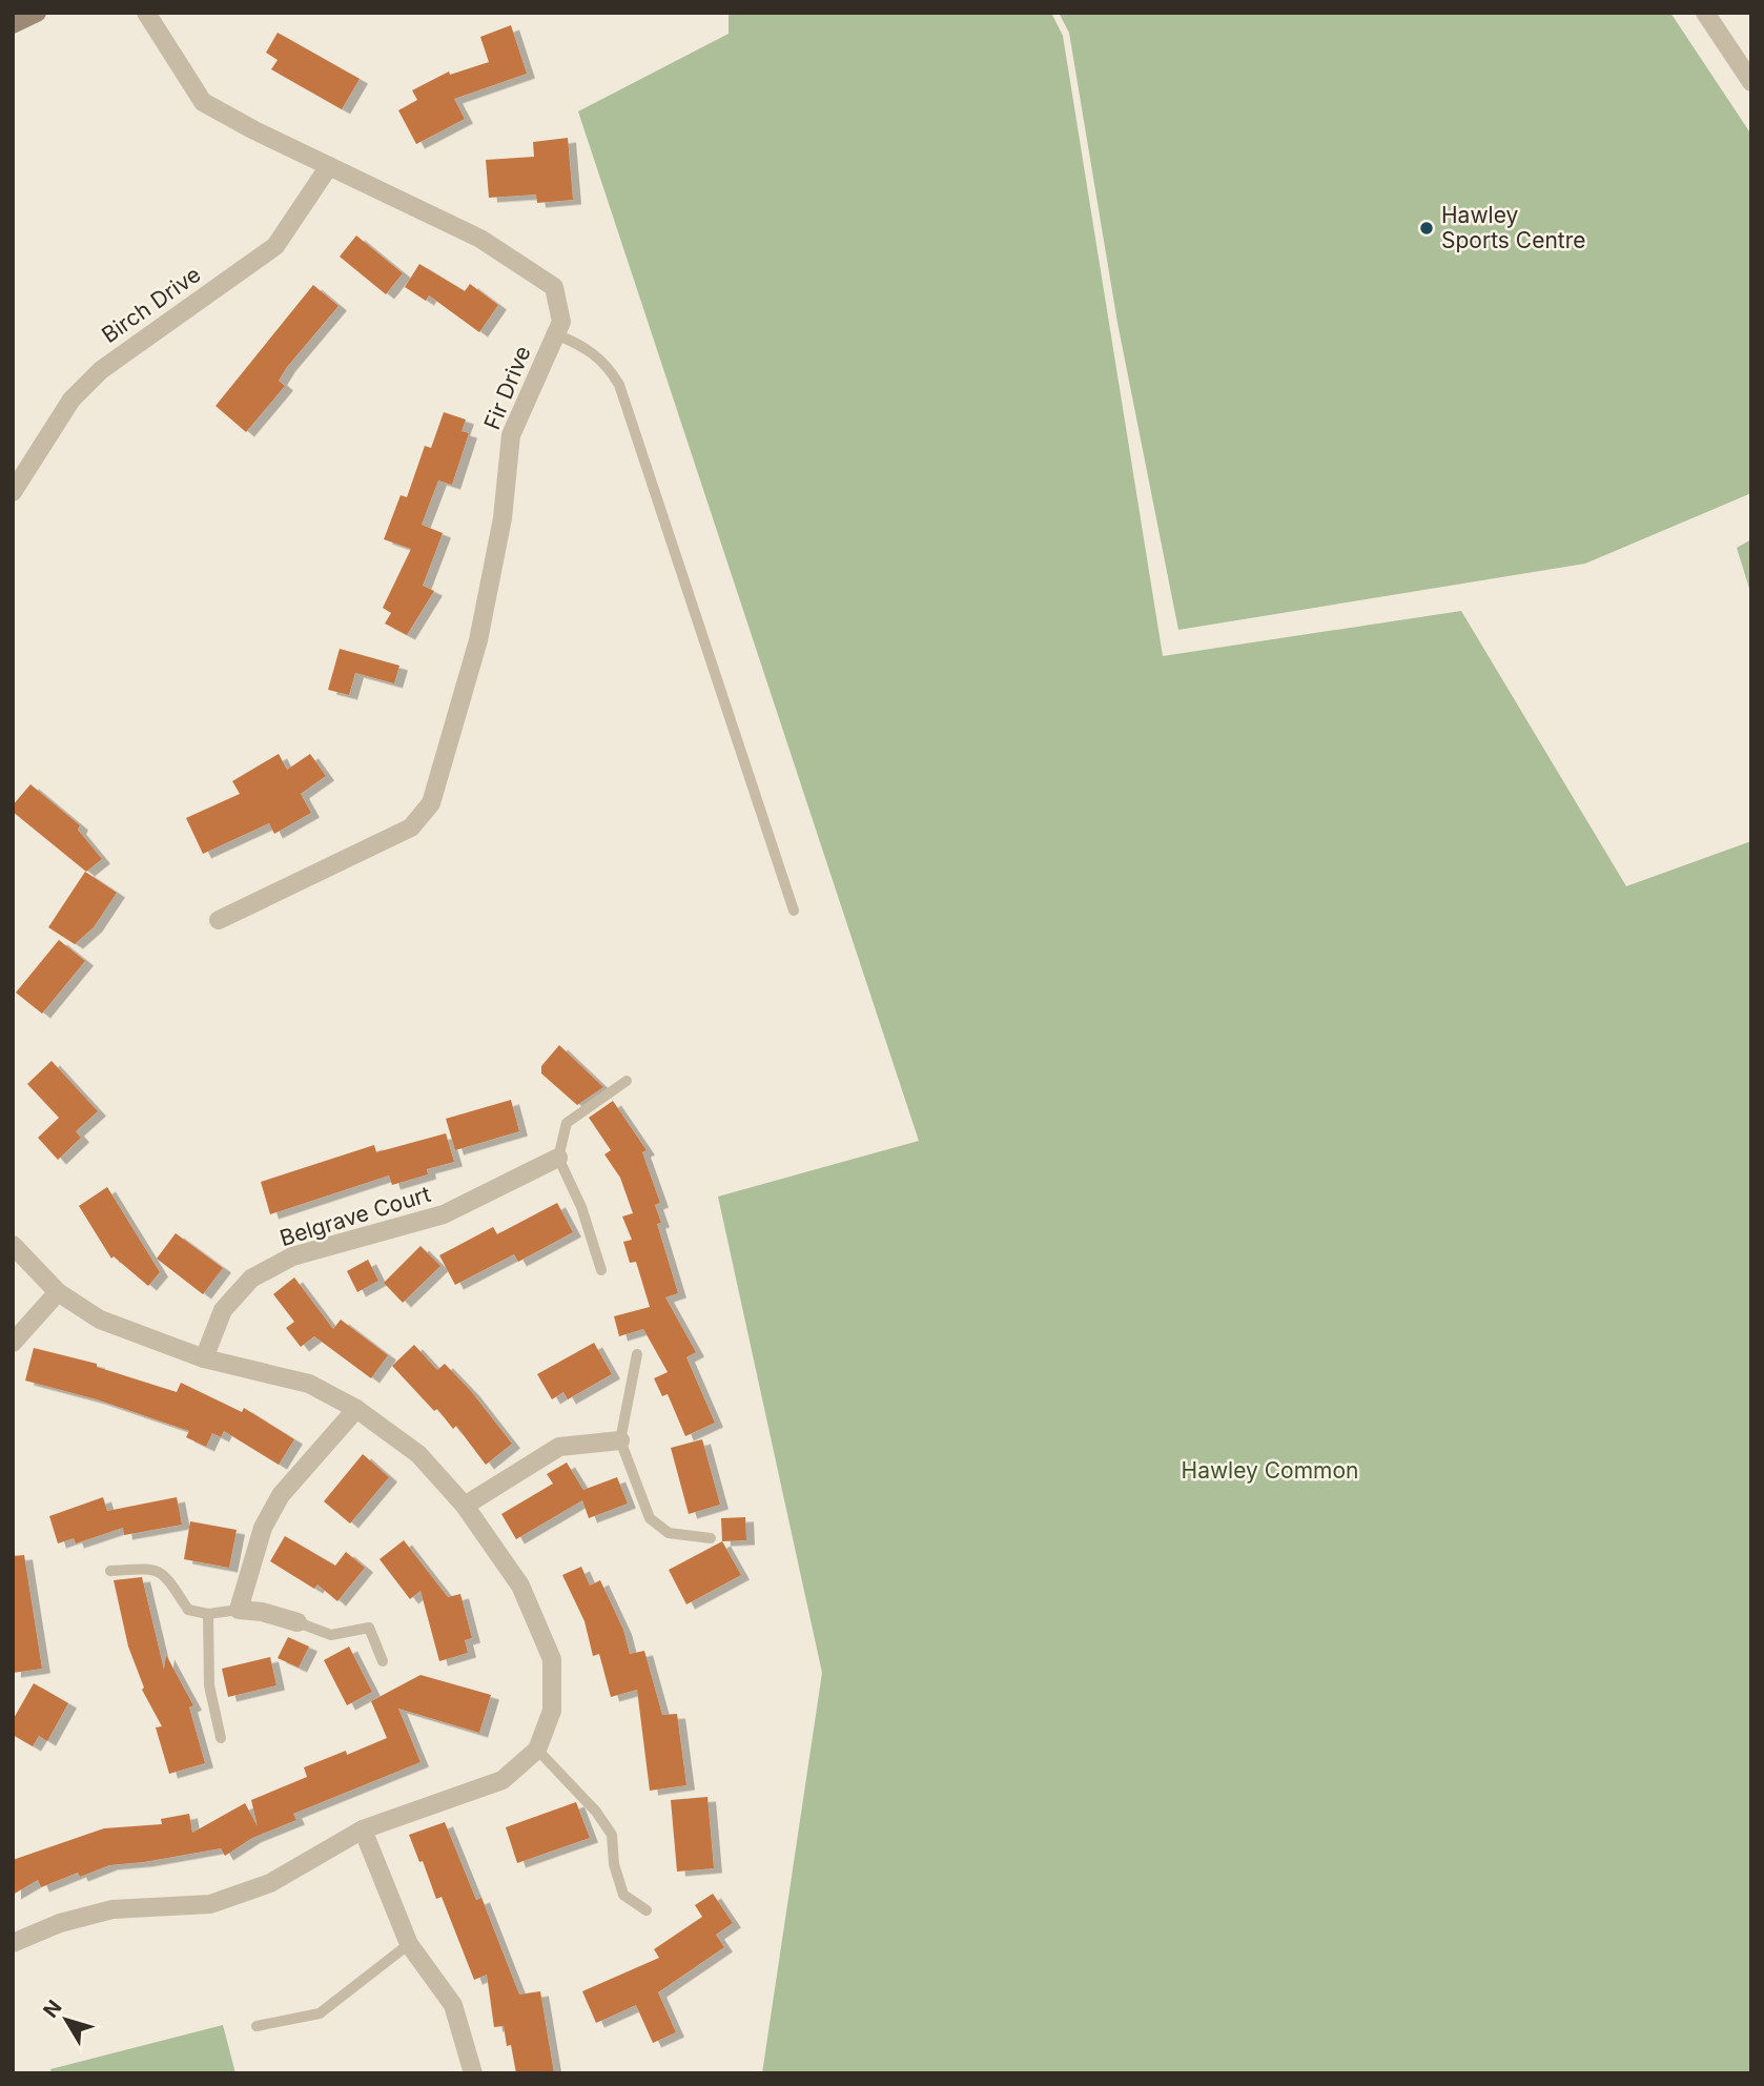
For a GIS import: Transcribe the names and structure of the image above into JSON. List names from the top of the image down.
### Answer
{
  "streets": {
    "street": ["Birch Drive", "Fir Drive", "Belgrave Court"]
  },
  "crossings": [
    ["Birch Drive", "Fir Drive"]
  ],
  "parks": ["Hawley Common"],
  "places": ["Hawley Sports Centre"],
  "north": "top left"
}
